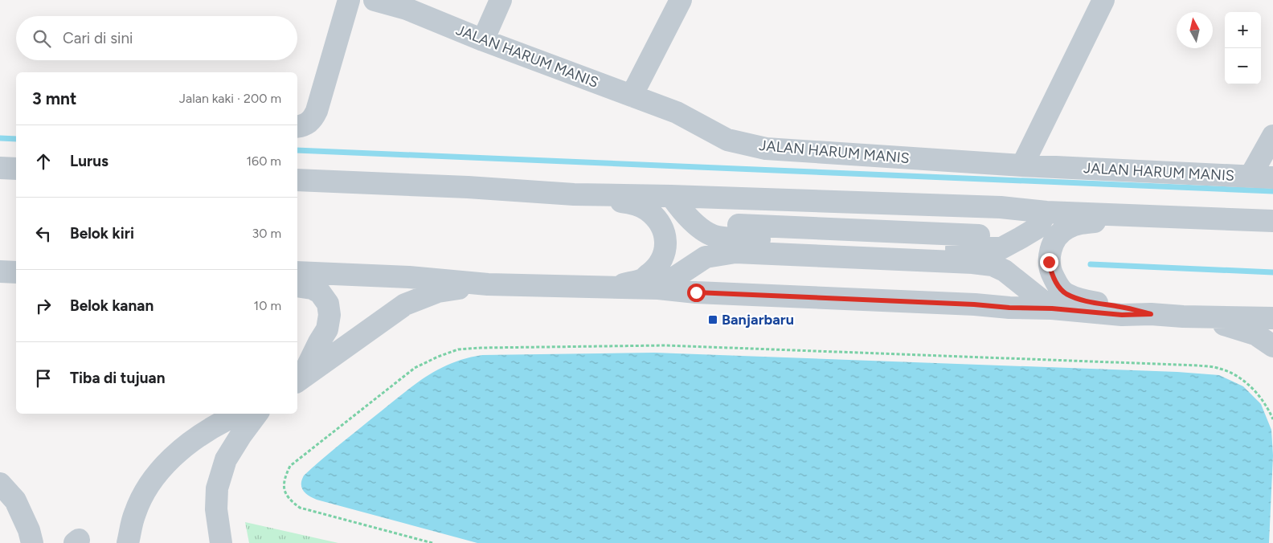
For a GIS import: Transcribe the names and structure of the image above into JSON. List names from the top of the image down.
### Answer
{
  "streets": {
    "street": ["JALAN HARUM MANIS"]
  },
  "places": {
    "transit": ["Banjarbaru"]
  },
  "north": "top",
  "page": {
    "map_buttons": ["+", "−"],
    "search": "Cari di sini",
    "heading": ["3 mnt", "Jalan kaki · 200 m"],
    "list": [
      ["Lurus", "160 m"],
      ["Belok kiri", "30 m"],
      ["Belok kanan", "10 m"],
      "Tiba di tujuan"
    ]
  }
}
